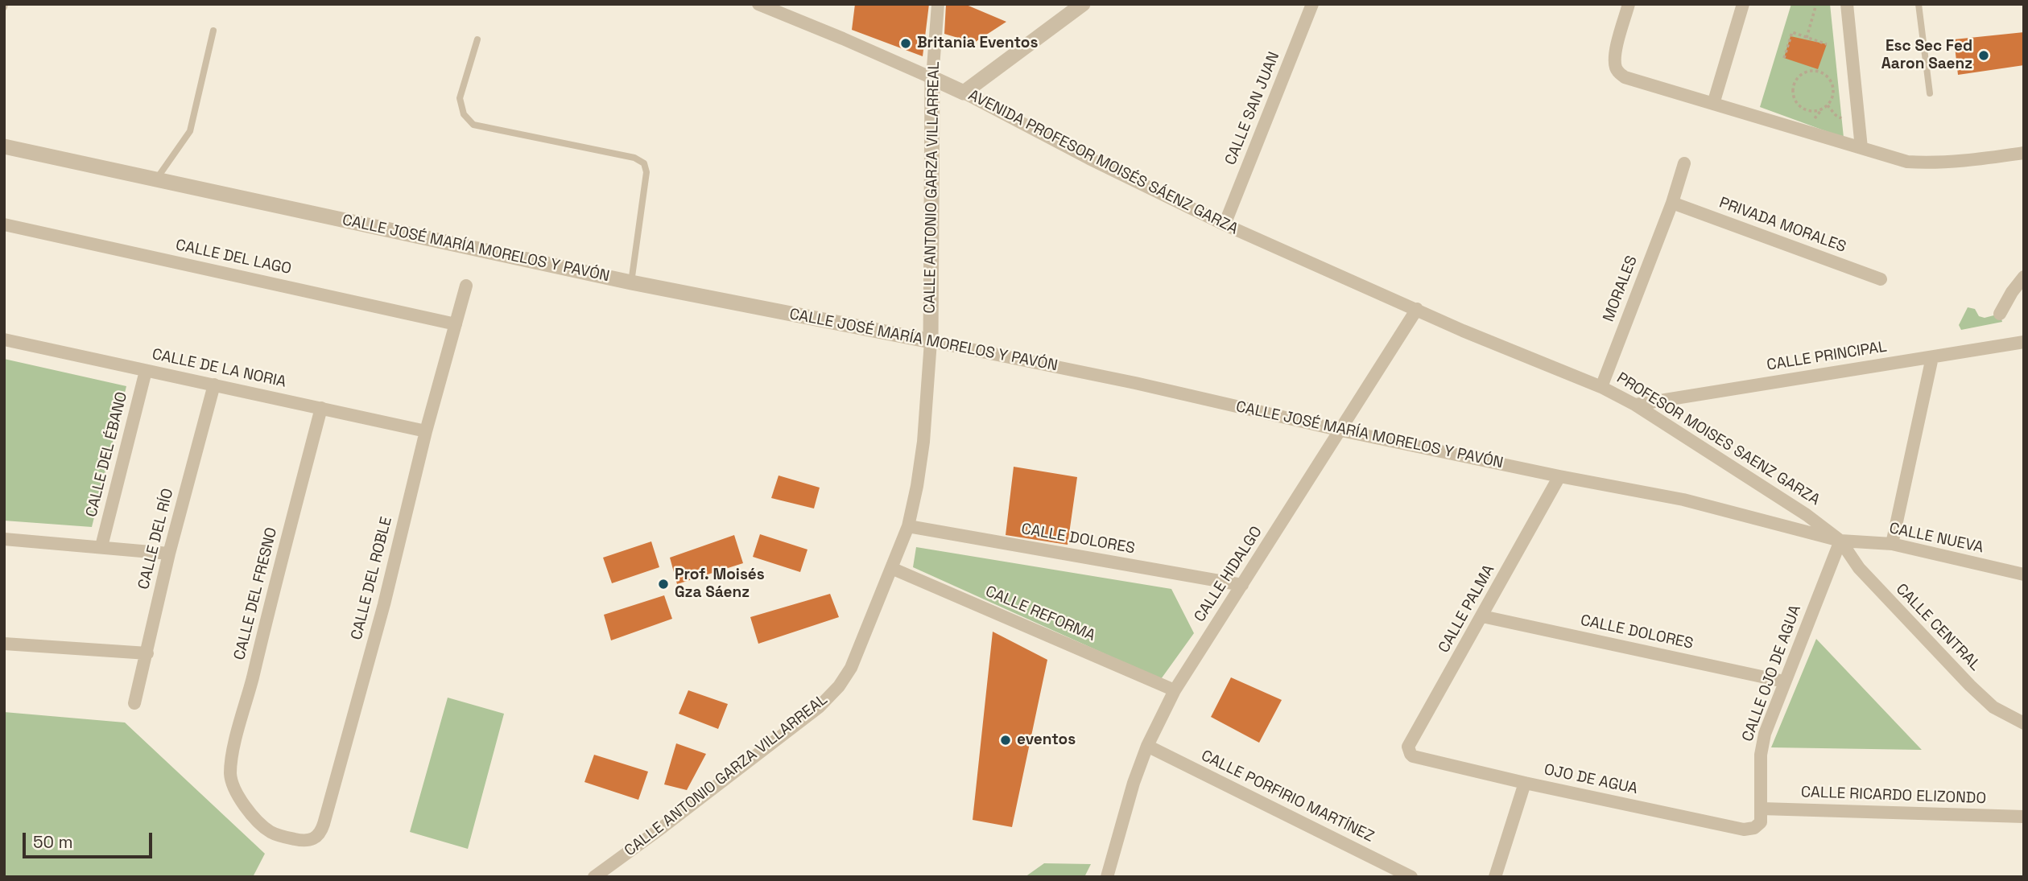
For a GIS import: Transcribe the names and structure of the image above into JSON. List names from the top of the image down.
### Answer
{
  "streets": {
    "street": [
      "CALLE SAN JUAN",
      "AVENIDA PROFESOR MOISÉS SÁENZ GARZA",
      "CALLE ANTONIO GARZA VILLARREAL",
      "PRIVADA MORALES",
      "CALLE JOSÉ MARÍA MORELOS Y PAVÓN",
      "CALLE DEL LAGO",
      "MORALES",
      "CALLE PRINCIPAL",
      "CALLE DE LA NORIA",
      "PROFESOR MOISES SAENZ GARZA",
      "CALLE DEL ÉBANO",
      "CALLE NUEVA",
      "CALLE DEL RÍO",
      "CALLE DOLORES",
      "CALLE HIDALGO",
      "CALLE DEL ROBLE",
      "CALLE DEL FRESNO",
      "CALLE PALMA",
      "CALLE REFORMA",
      "CALLE CENTRAL",
      "CALLE OJO DE AGUA",
      "OJO DE AGUA",
      "CALLE RICARDO ELIZONDO",
      "CALLE PORFIRIO MARTÍNEZ"
    ]
  },
  "crossings": [
    ["CALLE SAN JUAN", "AVENIDA PROFESOR MOISÉS SÁENZ GARZA"],
    ["AVENIDA PROFESOR MOISÉS SÁENZ GARZA", "CALLE ANTONIO GARZA VILLARREAL"],
    ["AVENIDA PROFESOR MOISÉS SÁENZ GARZA", "PROFESOR MOISES SAENZ GARZA"],
    ["AVENIDA PROFESOR MOISÉS SÁENZ GARZA", "CALLE HIDALGO"],
    ["CALLE ANTONIO GARZA VILLARREAL", "CALLE JOSÉ MARÍA MORELOS Y PAVÓN"],
    ["CALLE ANTONIO GARZA VILLARREAL", "CALLE DOLORES"],
    ["CALLE ANTONIO GARZA VILLARREAL", "CALLE REFORMA"],
    ["PRIVADA MORALES", "MORALES"],
    ["CALLE JOSÉ MARÍA MORELOS Y PAVÓN", "PROFESOR MOISES SAENZ GARZA"],
    ["CALLE JOSÉ MARÍA MORELOS Y PAVÓN", "CALLE NUEVA"],
    ["CALLE JOSÉ MARÍA MORELOS Y PAVÓN", "CALLE HIDALGO"],
    ["CALLE JOSÉ MARÍA MORELOS Y PAVÓN", "CALLE PALMA"],
    ["CALLE JOSÉ MARÍA MORELOS Y PAVÓN", "CALLE CENTRAL"],
    ["CALLE JOSÉ MARÍA MORELOS Y PAVÓN", "CALLE OJO DE AGUA"],
    ["CALLE DEL LAGO", "CALLE DEL ROBLE"],
    ["MORALES", "PROFESOR MOISES SAENZ GARZA"],
    ["CALLE PRINCIPAL", "PROFESOR MOISES SAENZ GARZA"],
    ["CALLE DE LA NORIA", "CALLE DEL ÉBANO"],
    ["CALLE DE LA NORIA", "CALLE DEL RÍO"],
    ["CALLE DE LA NORIA", "CALLE DEL ROBLE"],
    ["CALLE DE LA NORIA", "CALLE DEL FRESNO"],
    ["PROFESOR MOISES SAENZ GARZA", "CALLE NUEVA"],
    ["PROFESOR MOISES SAENZ GARZA", "CALLE HIDALGO"],
    ["PROFESOR MOISES SAENZ GARZA", "CALLE CENTRAL"],
    ["PROFESOR MOISES SAENZ GARZA", "CALLE OJO DE AGUA"],
    ["CALLE NUEVA", "CALLE CENTRAL"],
    ["CALLE NUEVA", "CALLE OJO DE AGUA"],
    ["CALLE DOLORES", "CALLE HIDALGO"],
    ["CALLE DOLORES", "CALLE PALMA"],
    ["CALLE DOLORES", "CALLE OJO DE AGUA"],
    ["CALLE HIDALGO", "CALLE REFORMA"],
    ["CALLE HIDALGO", "CALLE PORFIRIO MARTÍNEZ"],
    ["CALLE DEL ROBLE", "CALLE DEL FRESNO"],
    ["CALLE PALMA", "OJO DE AGUA"],
    ["CALLE CENTRAL", "CALLE OJO DE AGUA"],
    ["CALLE OJO DE AGUA", "OJO DE AGUA"],
    ["CALLE OJO DE AGUA", "CALLE RICARDO ELIZONDO"]
  ],
  "places": [
    "Britania Eventos",
    "Esc Sec Fed Aaron Saenz",
    "Prof. Moisés Gza Sáenz",
    "eventos"
  ],
  "scale_bar": "50 m"
}
